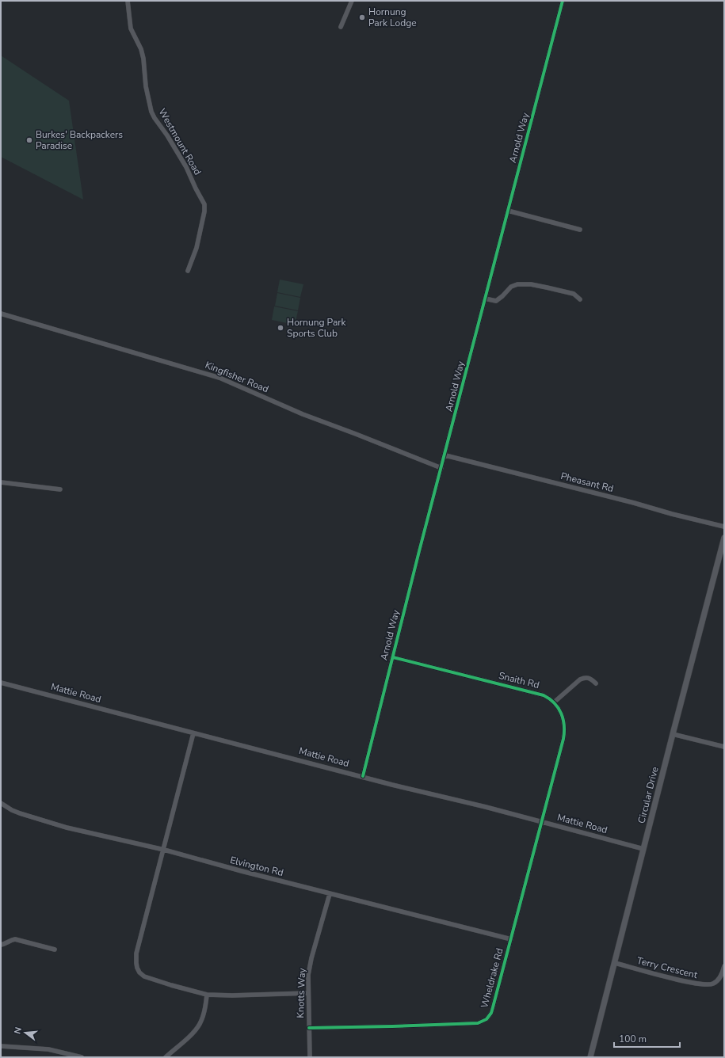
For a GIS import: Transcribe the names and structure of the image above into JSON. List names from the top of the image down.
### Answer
{
  "streets": {
    "street": [
      "Arnold Way",
      "Westmount Road",
      "Kingfisher Road",
      "Pheasant Rd",
      "Snaith Rd",
      "Mattie Road",
      "Circular Drive",
      "Elvington Rd",
      "Terry Crescent",
      "Wheldrake Rd",
      "Knotts Way"
    ]
  },
  "crossings": [
    ["Arnold Way", "Kingfisher Road"],
    ["Arnold Way", "Pheasant Rd"],
    ["Arnold Way", "Snaith Rd"],
    ["Arnold Way", "Mattie Road"],
    ["Mattie Road", "Circular Drive"],
    ["Mattie Road", "Wheldrake Rd"],
    ["Circular Drive", "Terry Crescent"],
    ["Elvington Rd", "Wheldrake Rd"],
    ["Elvington Rd", "Knotts Way"],
    ["Wheldrake Rd", "Knotts Way"]
  ],
  "places": ["Hornung Park Lodge", "Burkes' Backpackers Paradise", "Hornung Park Sports Club"],
  "scale_bar": "100 m",
  "north": "left"
}
